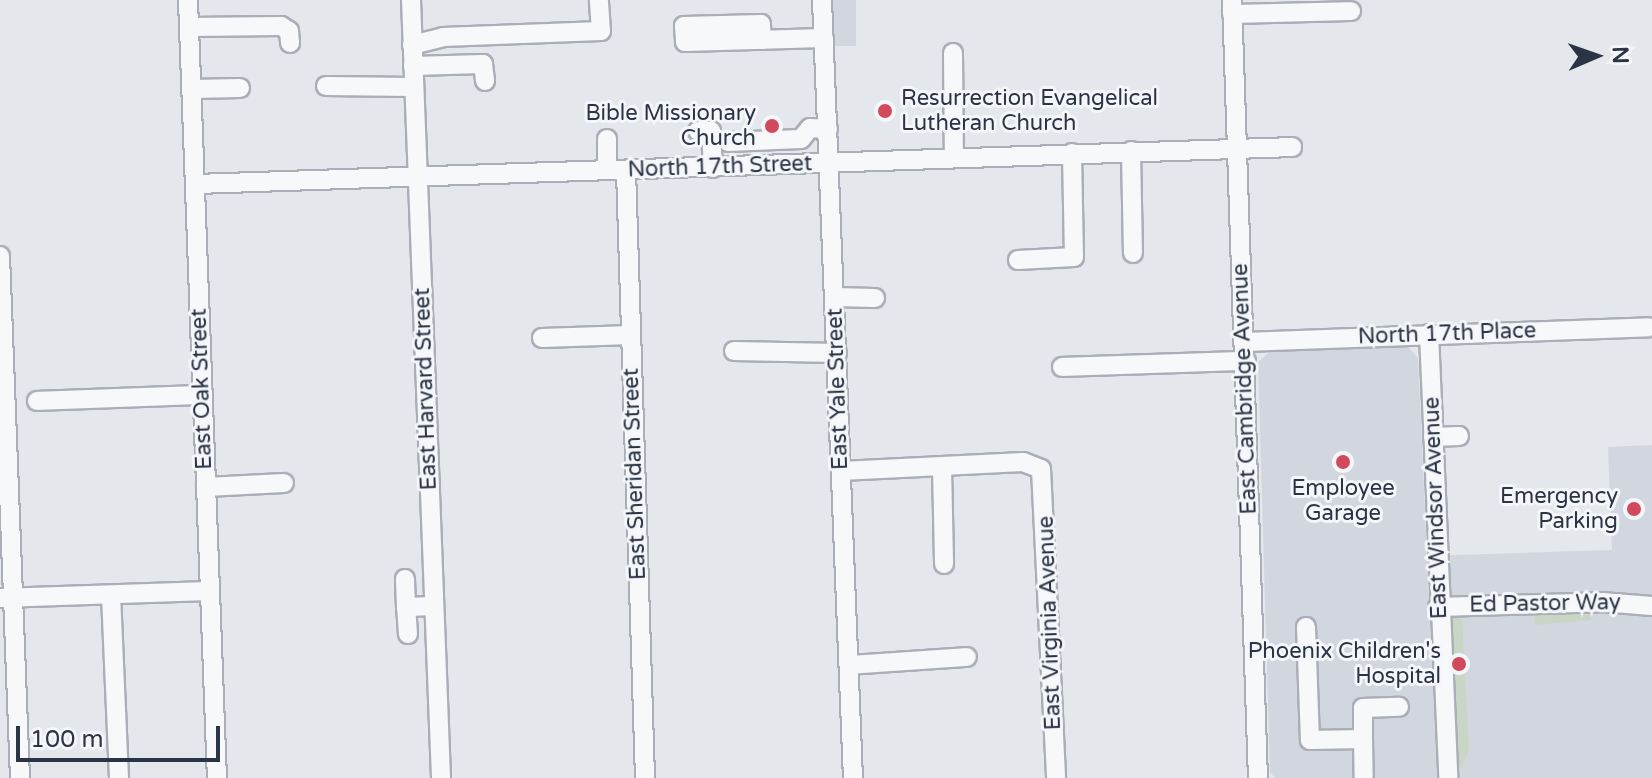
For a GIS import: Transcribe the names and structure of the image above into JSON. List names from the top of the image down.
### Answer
{
  "streets": {
    "street": [
      "North 17th Street",
      "North 17th Place",
      "East Oak Street",
      "East Harvard Street",
      "East Yale Street",
      "East Cambridge Avenue",
      "East Sheridan Street",
      "East Windsor Avenue",
      "Ed Pastor Way",
      "East Virginia Avenue"
    ]
  },
  "crossings": [
    ["North 17th Street", "East Oak Street"],
    ["North 17th Street", "East Harvard Street"],
    ["North 17th Street", "East Yale Street"],
    ["North 17th Street", "East Cambridge Avenue"],
    ["North 17th Street", "East Sheridan Street"],
    ["North 17th Place", "East Cambridge Avenue"],
    ["North 17th Place", "East Windsor Avenue"],
    ["East Windsor Avenue", "Ed Pastor Way"]
  ],
  "places": [
    "Resurrection Evangelical Lutheran Church",
    "Bible Missionary Church",
    "Employee Garage",
    "Emergency Parking",
    "Phoenix Children's Hospital"
  ],
  "scale_bar": "100 m",
  "north": "right"
}
